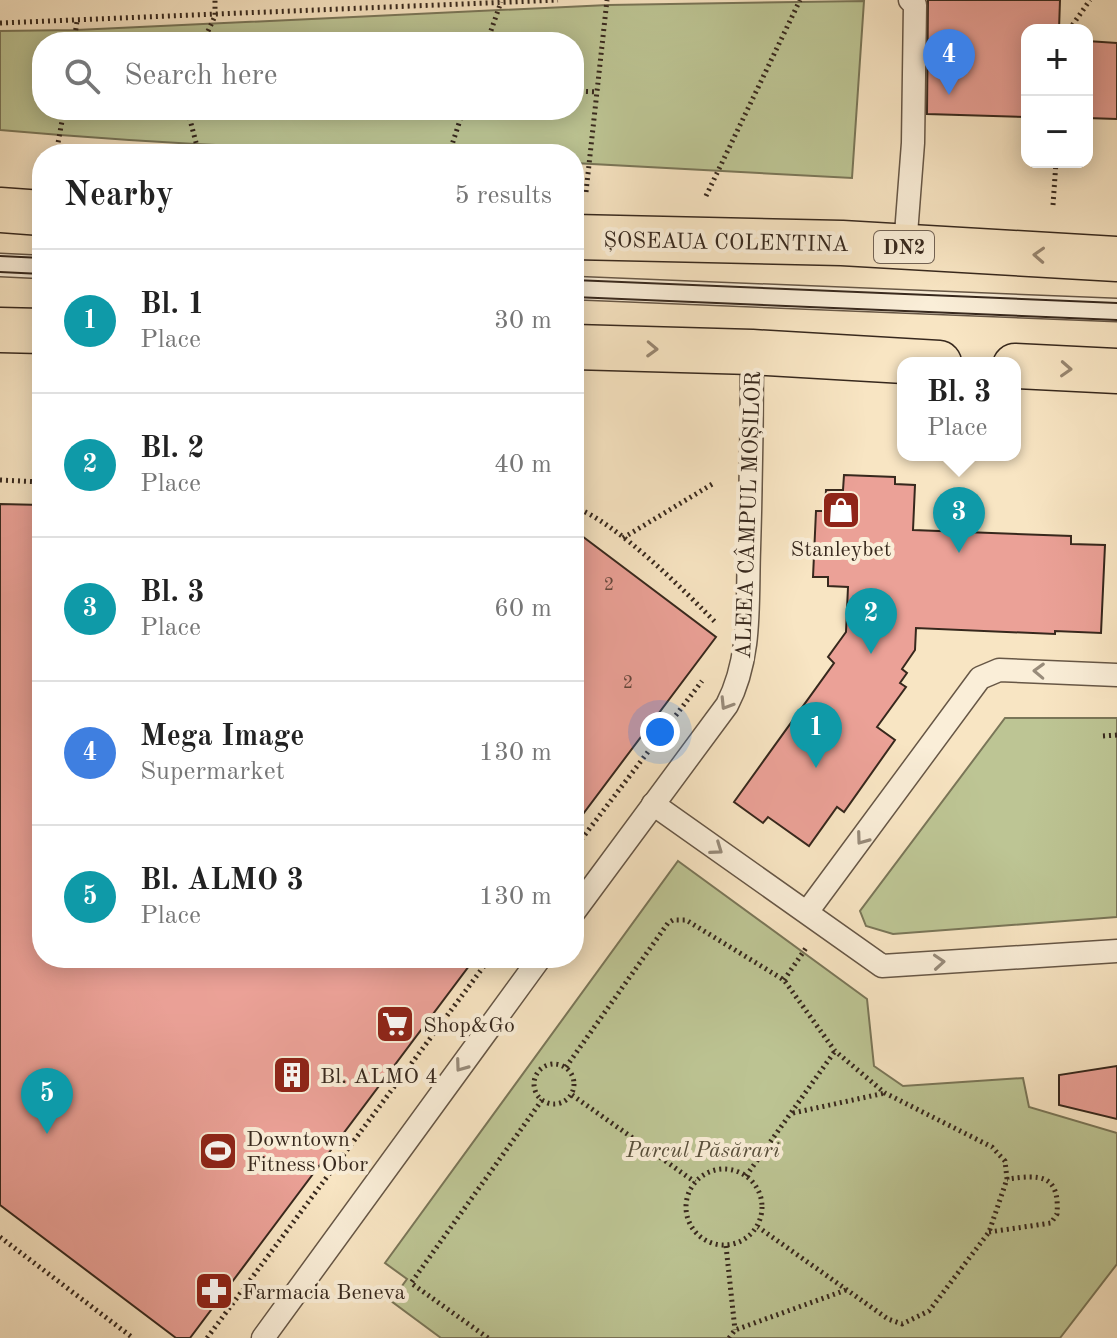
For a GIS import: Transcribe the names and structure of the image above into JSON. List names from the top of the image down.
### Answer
{
  "streets": {
    "main road": ["ȘOSEAUA COLENTINA", "DN2"],
    "lane": ["ALEEA CÂMPUL MOȘILOR"]
  },
  "one_way": ["ALEEA CÂMPUL MOȘILOR"],
  "parks": ["Parcul Păsărari"],
  "places": {
    "shop": ["Stanleybet"],
    "supermarket": ["Shop&Go"],
    "building": ["Bl. ALMO 4"],
    "sports": ["Downtown Fitness Obor"],
    "pharmacy": ["Farmacia Beneva"]
  },
  "house_numbers": ["2", "2"],
  "page": {
    "map_buttons": ["+", "−"],
    "pins": [
      "4",
      "3",
      "2",
      "1",
      "5"
    ],
    "search": "Search here",
    "heading": ["Nearby", "5 results"],
    "list": [
      {
        "mark": "1",
        "name": "Bl. 1",
        "note": "Place",
        "value": "30 m"
      },
      {
        "mark": "2",
        "name": "Bl. 2",
        "note": "Place",
        "value": "40 m"
      },
      {
        "mark": "3",
        "name": "Bl. 3",
        "note": "Place",
        "value": "60 m"
      },
      {
        "mark": "4",
        "name": "Mega Image",
        "note": "Supermarket",
        "value": "130 m"
      },
      {
        "mark": "5",
        "name": "Bl. ALMO 3",
        "note": "Place",
        "value": "130 m"
      }
    ],
    "popup": ["Bl. 3", "Place"]
  }
}
